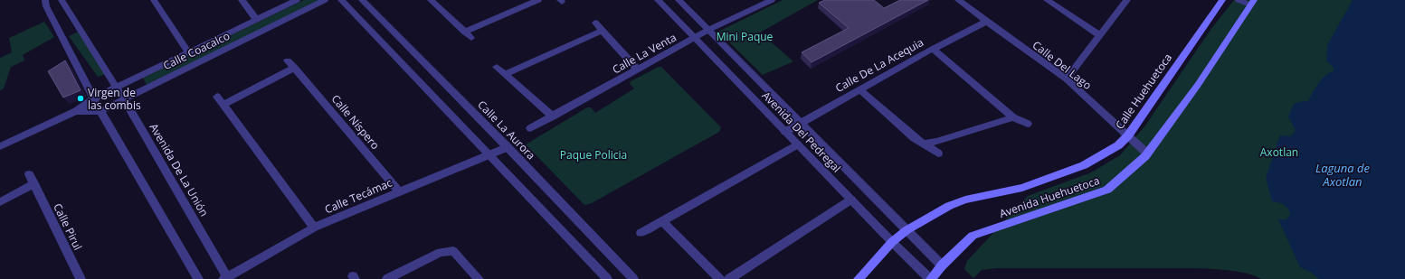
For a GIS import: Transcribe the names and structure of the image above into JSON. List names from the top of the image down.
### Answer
{
  "streets": {
    "main road": ["Calle Huehuetoca", "Avenida Huehuetoca"],
    "street": [
      "Calle Coacalco",
      "Calle La Venta",
      "Calle De La Acequia",
      "Calle Del Lago",
      "Calle Níspero",
      "Calle La Aurora",
      "Avenida Del Pedregal",
      "Avenida De La Unión",
      "Calle Tecámac",
      "Calle Pirul"
    ]
  },
  "crossings": [
    ["Calle Coacalco", "Avenida De La Unión"],
    ["Calle La Venta", "Avenida Del Pedregal"],
    ["Calle De La Acequia", "Calle Del Lago"],
    ["Calle De La Acequia", "Avenida Del Pedregal"],
    ["Calle Del Lago", "Calle Huehuetoca"],
    ["Calle Del Lago", "Avenida Huehuetoca"],
    ["Calle Huehuetoca", "Avenida Huehuetoca"],
    ["Calle Níspero", "Calle Tecámac"],
    ["Calle La Aurora", "Calle Tecámac"],
    ["Avenida Del Pedregal", "Avenida Huehuetoca"],
    ["Avenida De La Unión", "Calle Tecámac"]
  ],
  "water": ["Laguna de Axotlan"],
  "parks": ["Mini Paque", "Axotlan", "Paque Policia"],
  "places": ["Virgen de las combis"]
}
